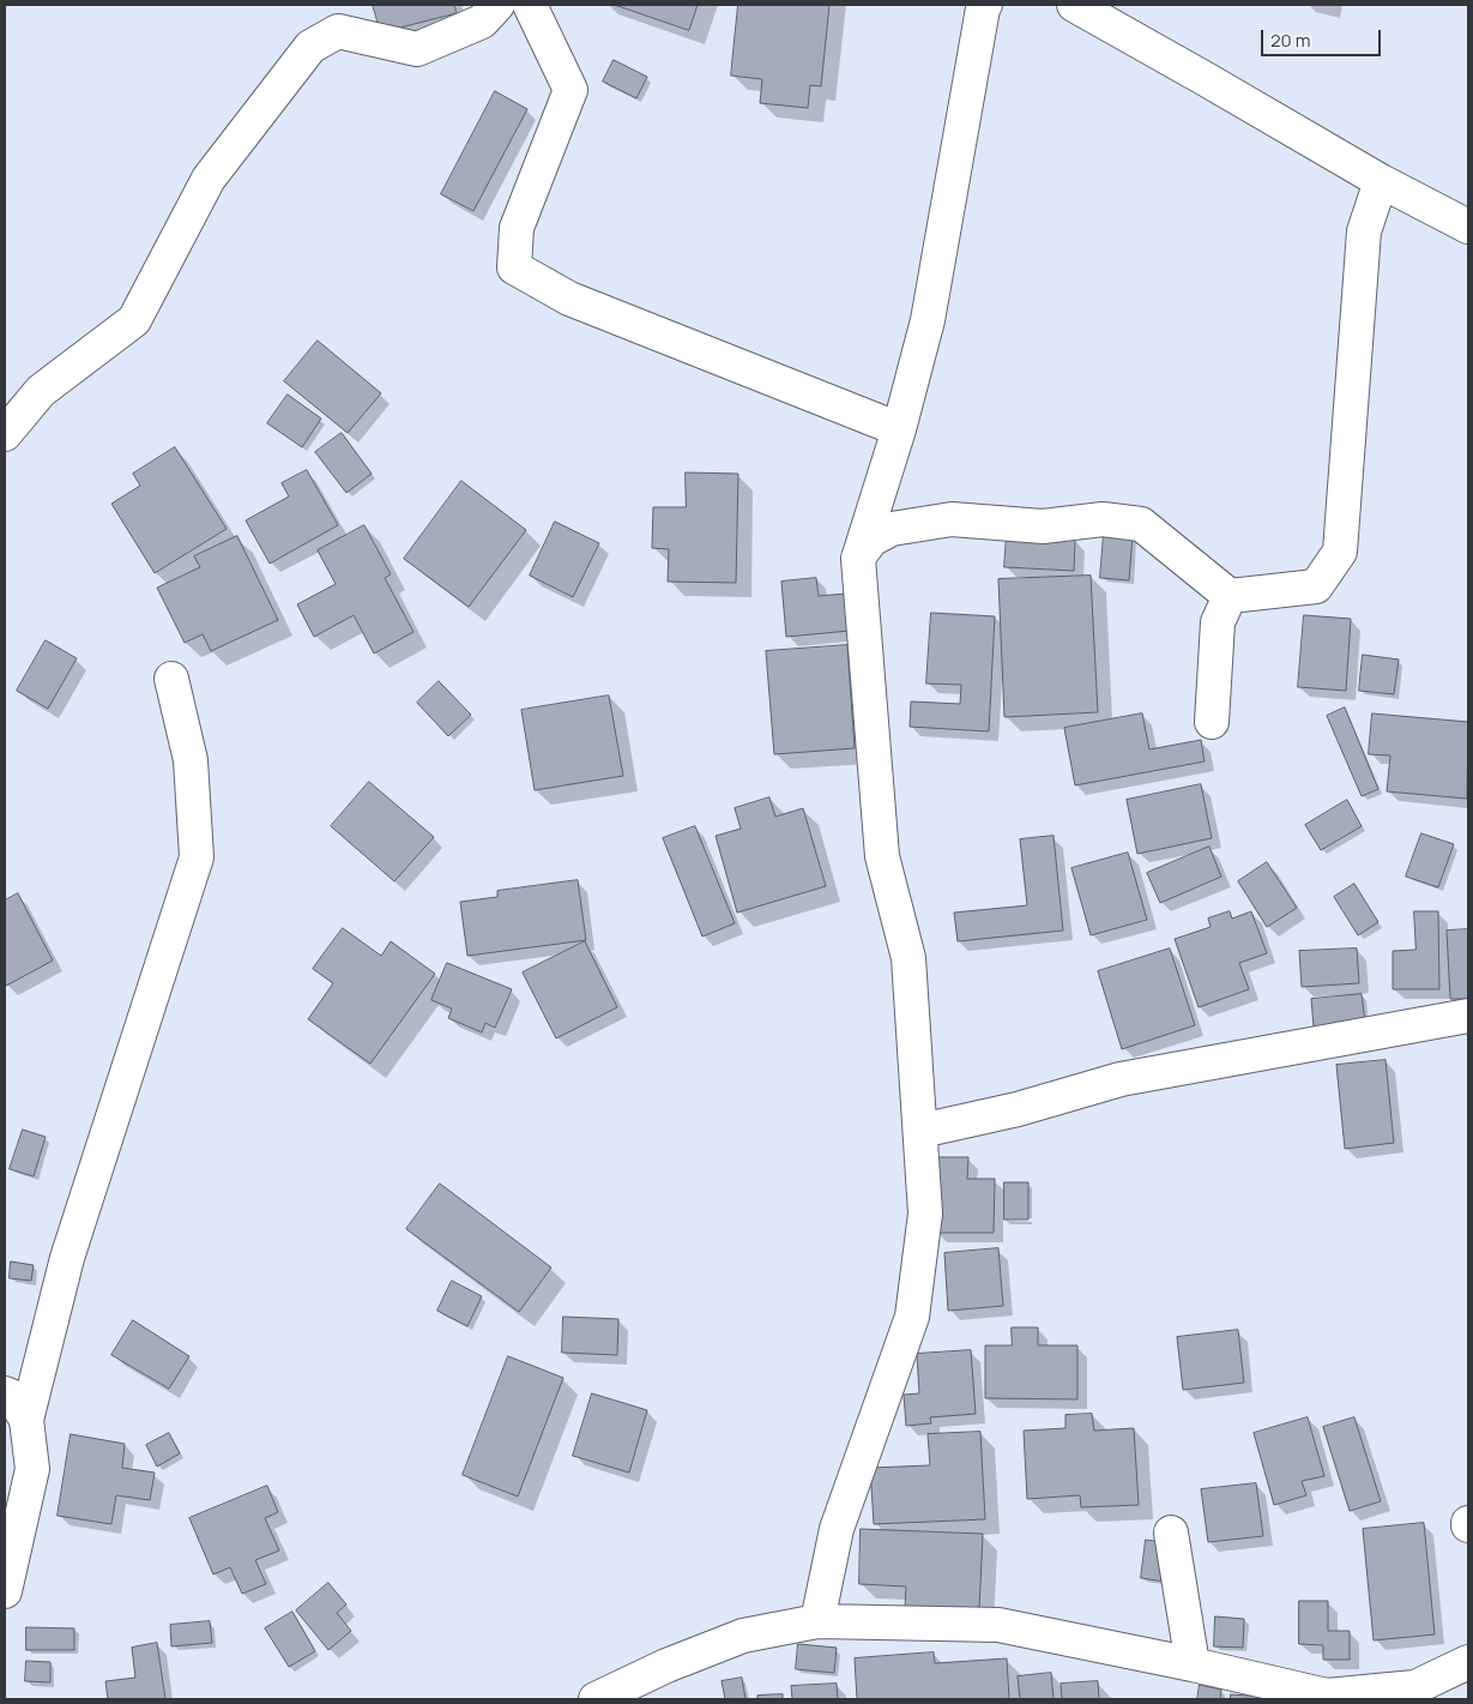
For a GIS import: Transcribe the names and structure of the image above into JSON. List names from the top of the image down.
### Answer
{
  "scale_bar": "20 m"
}
